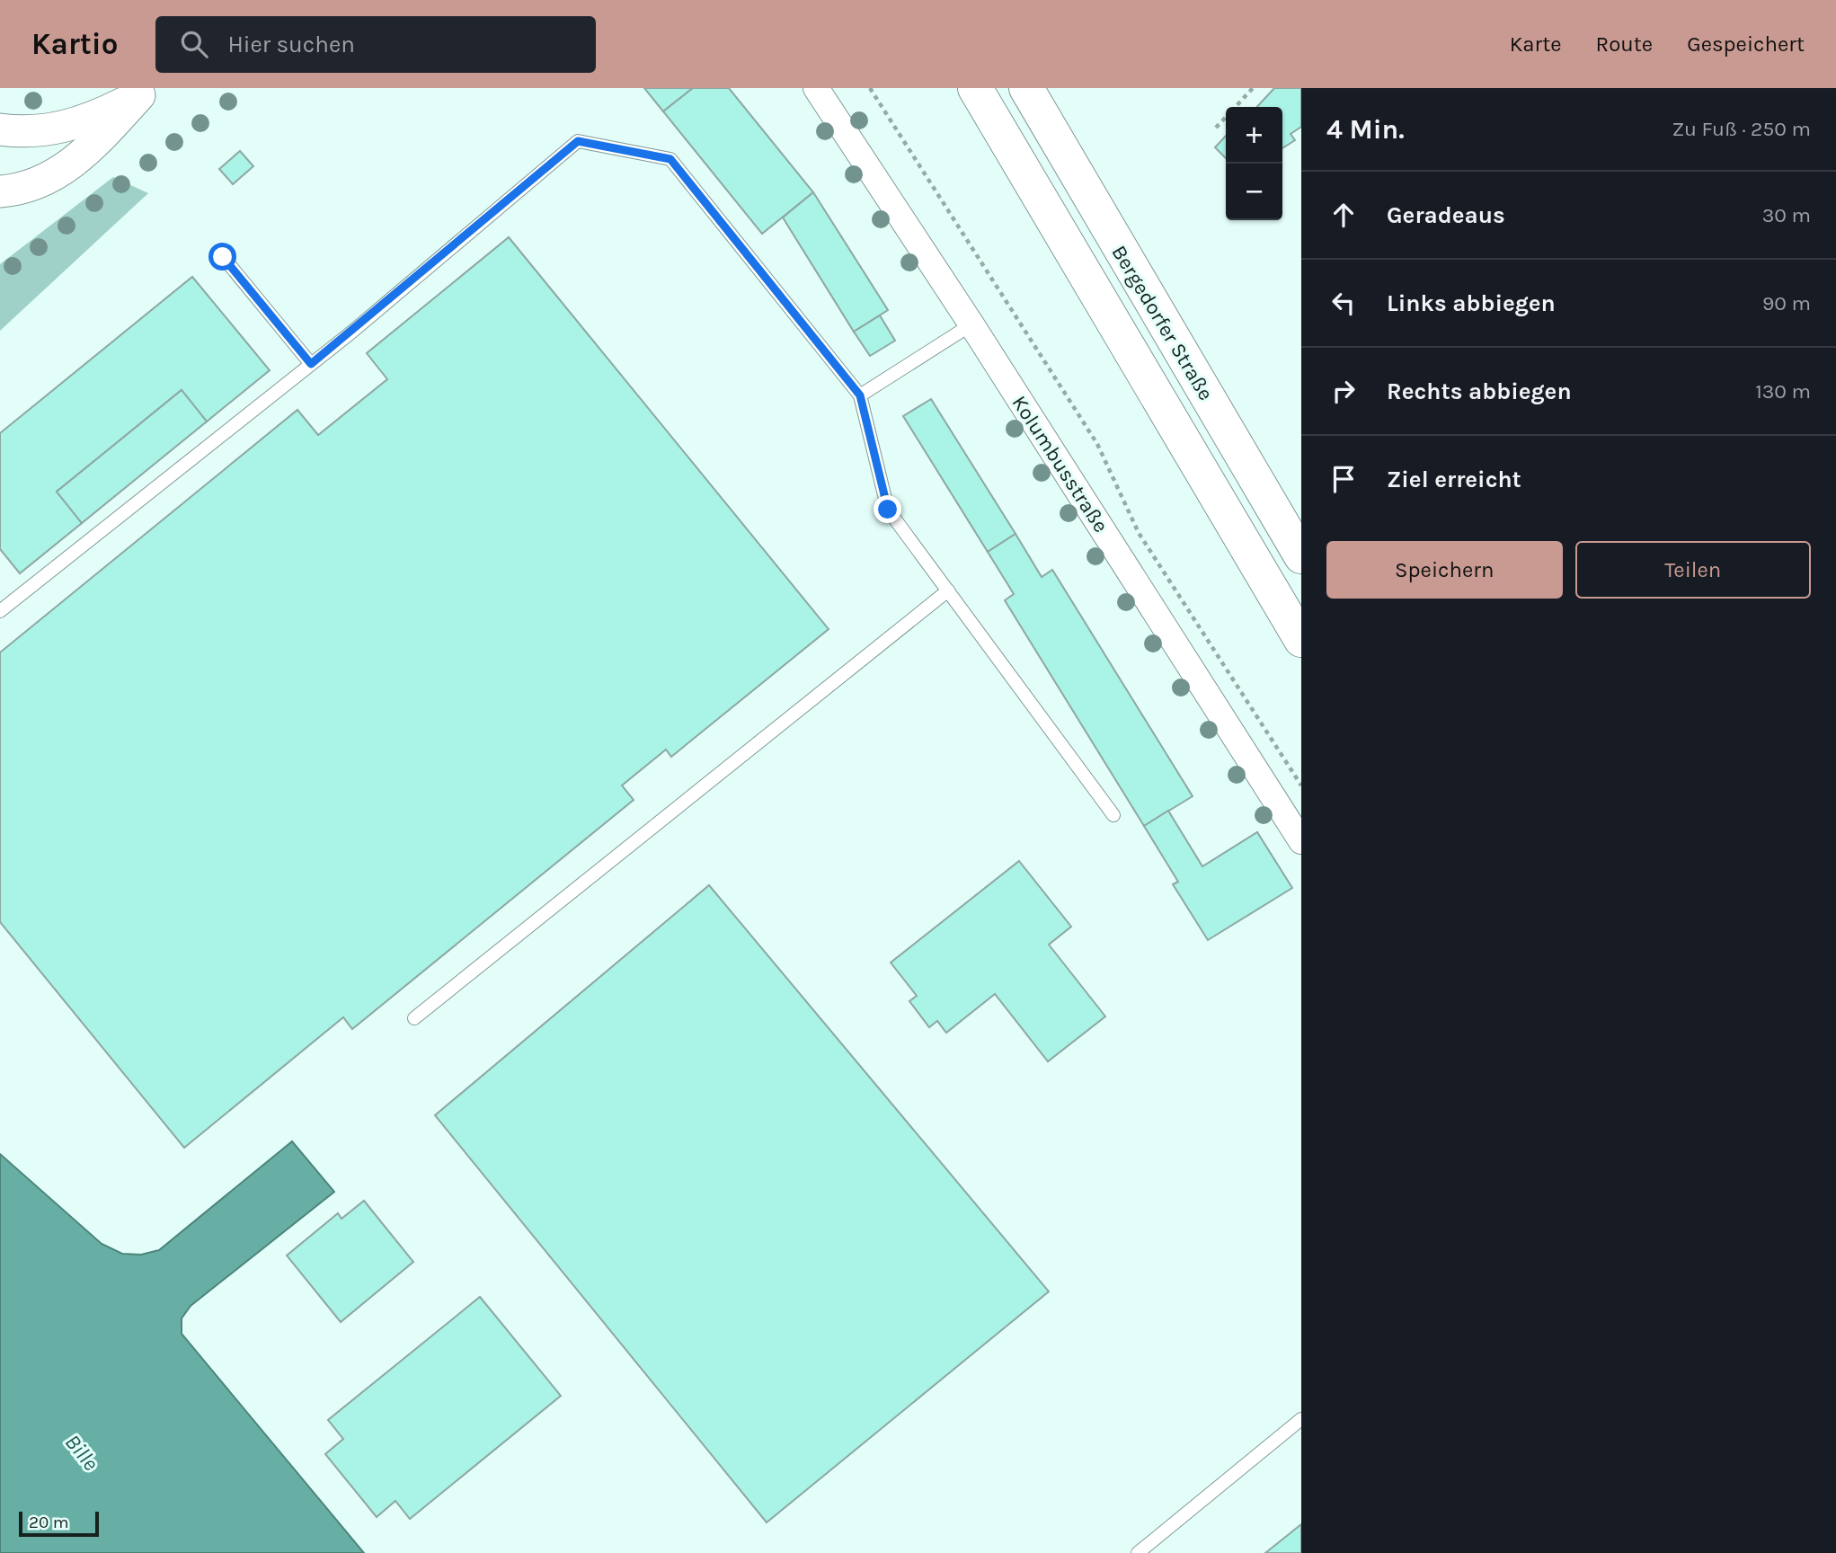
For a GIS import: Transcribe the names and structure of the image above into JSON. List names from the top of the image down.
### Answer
{
  "streets": {
    "highway": ["Bergedorfer Straße"],
    "street": ["Kolumbusstraße"]
  },
  "water": ["Bille"],
  "scale_bar": "20 m",
  "page": {
    "header": "Kartio",
    "search": "Hier suchen",
    "nav": ["Karte", "Route", "Gespeichert"],
    "heading": ["4 Min.", "Zu Fuß · 250 m"],
    "map_buttons": ["+", "−"],
    "list": [
      ["Geradeaus", "30 m"],
      ["Links abbiegen", "90 m"],
      ["Rechts abbiegen", "130 m"],
      "Ziel erreicht"
    ],
    "buttons": ["Speichern", "Teilen"],
    "scale": "20 m"
  }
}
